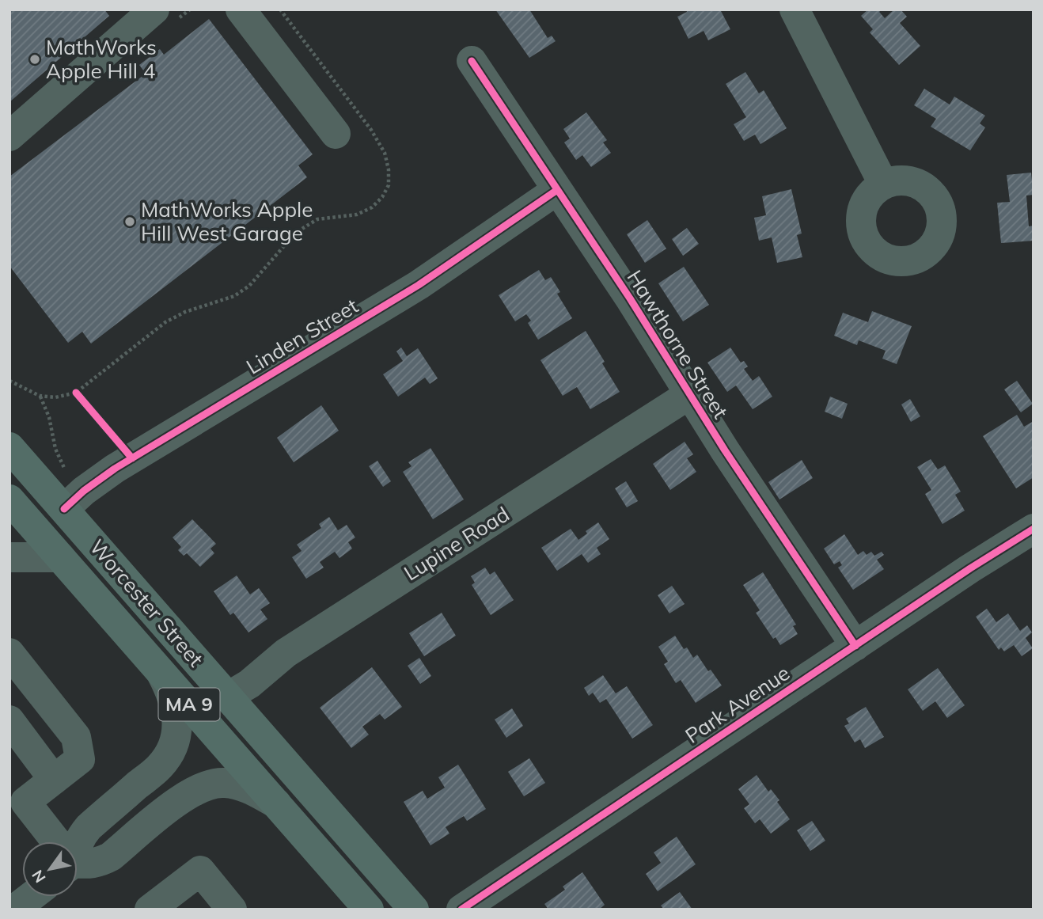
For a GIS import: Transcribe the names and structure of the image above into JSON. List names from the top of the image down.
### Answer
{
  "streets": {
    "highway": ["Worcester Street", "MA 9"],
    "street": [
      "Linden Street",
      "Hawthorne Street",
      "Lupine Road",
      "Park Avenue"
    ]
  },
  "crossings": [
    ["Linden Street", "Hawthorne Street"],
    ["Linden Street", "Worcester Street"],
    ["Hawthorne Street", "Lupine Road"],
    ["Hawthorne Street", "Park Avenue"],
    ["Lupine Road", "Worcester Street"]
  ],
  "places": ["MathWorks Apple Hill 4", "MathWorks Apple Hill West Garage"],
  "north": "bottom left"
}
